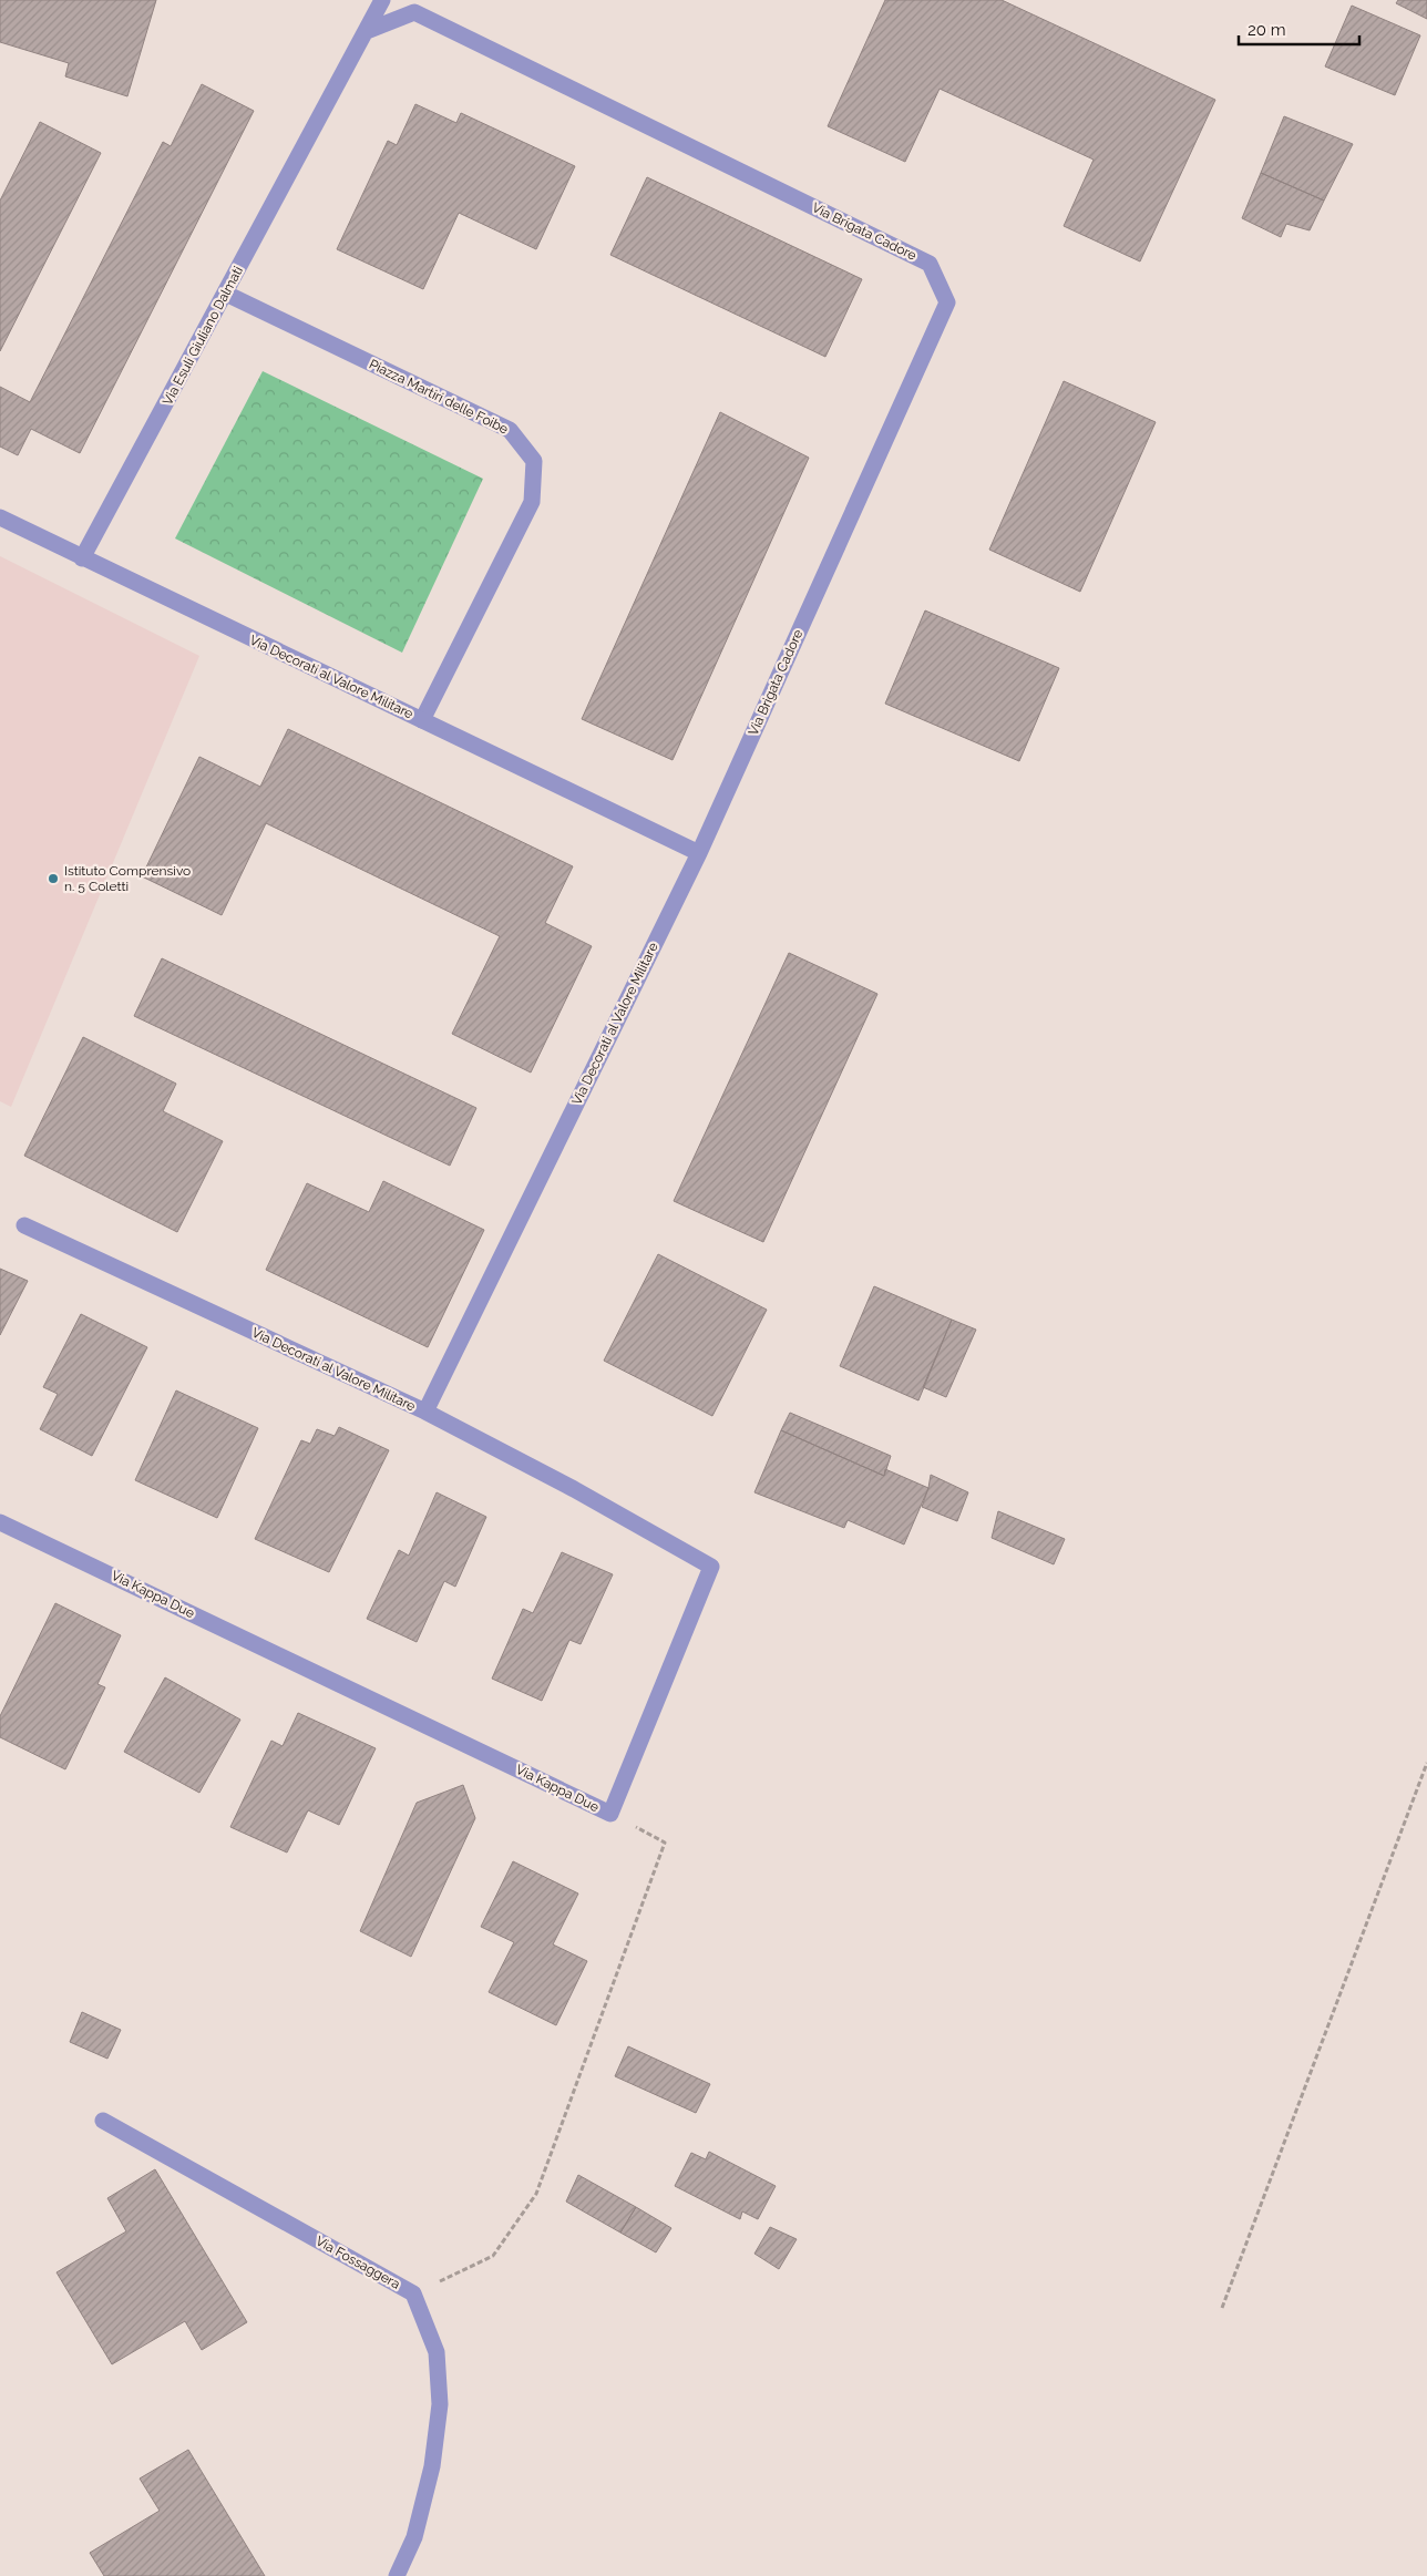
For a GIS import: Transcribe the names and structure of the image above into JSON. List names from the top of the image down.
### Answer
{
  "streets": {
    "street": [
      "Via Brigata Cadore",
      "Via Esuli Giuliano Dalmati",
      "Piazza Martiri delle Foibe",
      "Via Decorati al Valore Militare",
      "Via Kappa Due",
      "Via Fossaggera"
    ]
  },
  "crossings": [
    ["Via Brigata Cadore", "Via Esuli Giuliano Dalmati"],
    ["Via Brigata Cadore", "Via Decorati al Valore Militare"],
    ["Via Esuli Giuliano Dalmati", "Piazza Martiri delle Foibe"],
    ["Via Esuli Giuliano Dalmati", "Via Decorati al Valore Militare"],
    ["Piazza Martiri delle Foibe", "Via Decorati al Valore Militare"],
    ["Via Decorati al Valore Militare", "Via Kappa Due"]
  ],
  "places": ["Istituto Comprensivo n. 5 Coletti"],
  "scale_bar": "20 m"
}
